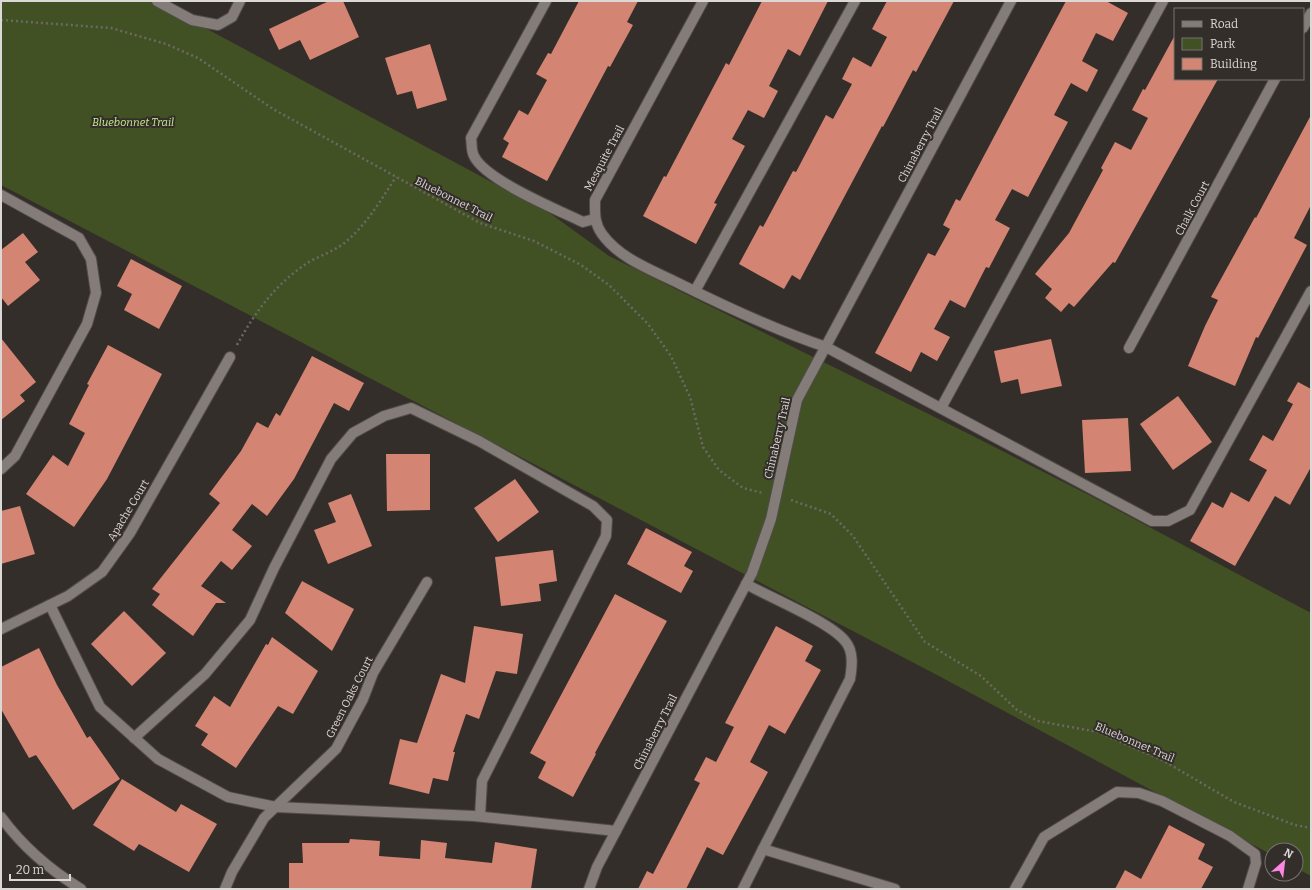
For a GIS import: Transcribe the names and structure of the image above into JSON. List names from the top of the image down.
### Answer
{
  "streets": {
    "street": [
      "Chinaberry Trail",
      "Mesquite Trail",
      "Chalk Court",
      "Apache Court",
      "Green Oaks Court"
    ],
    "path": ["Bluebonnet Trail"]
  },
  "parks": ["Bluebonnet Trail"],
  "legend": ["Road", "Park", "Building"],
  "scale_bar": "20 m",
  "north": "top right"
}
